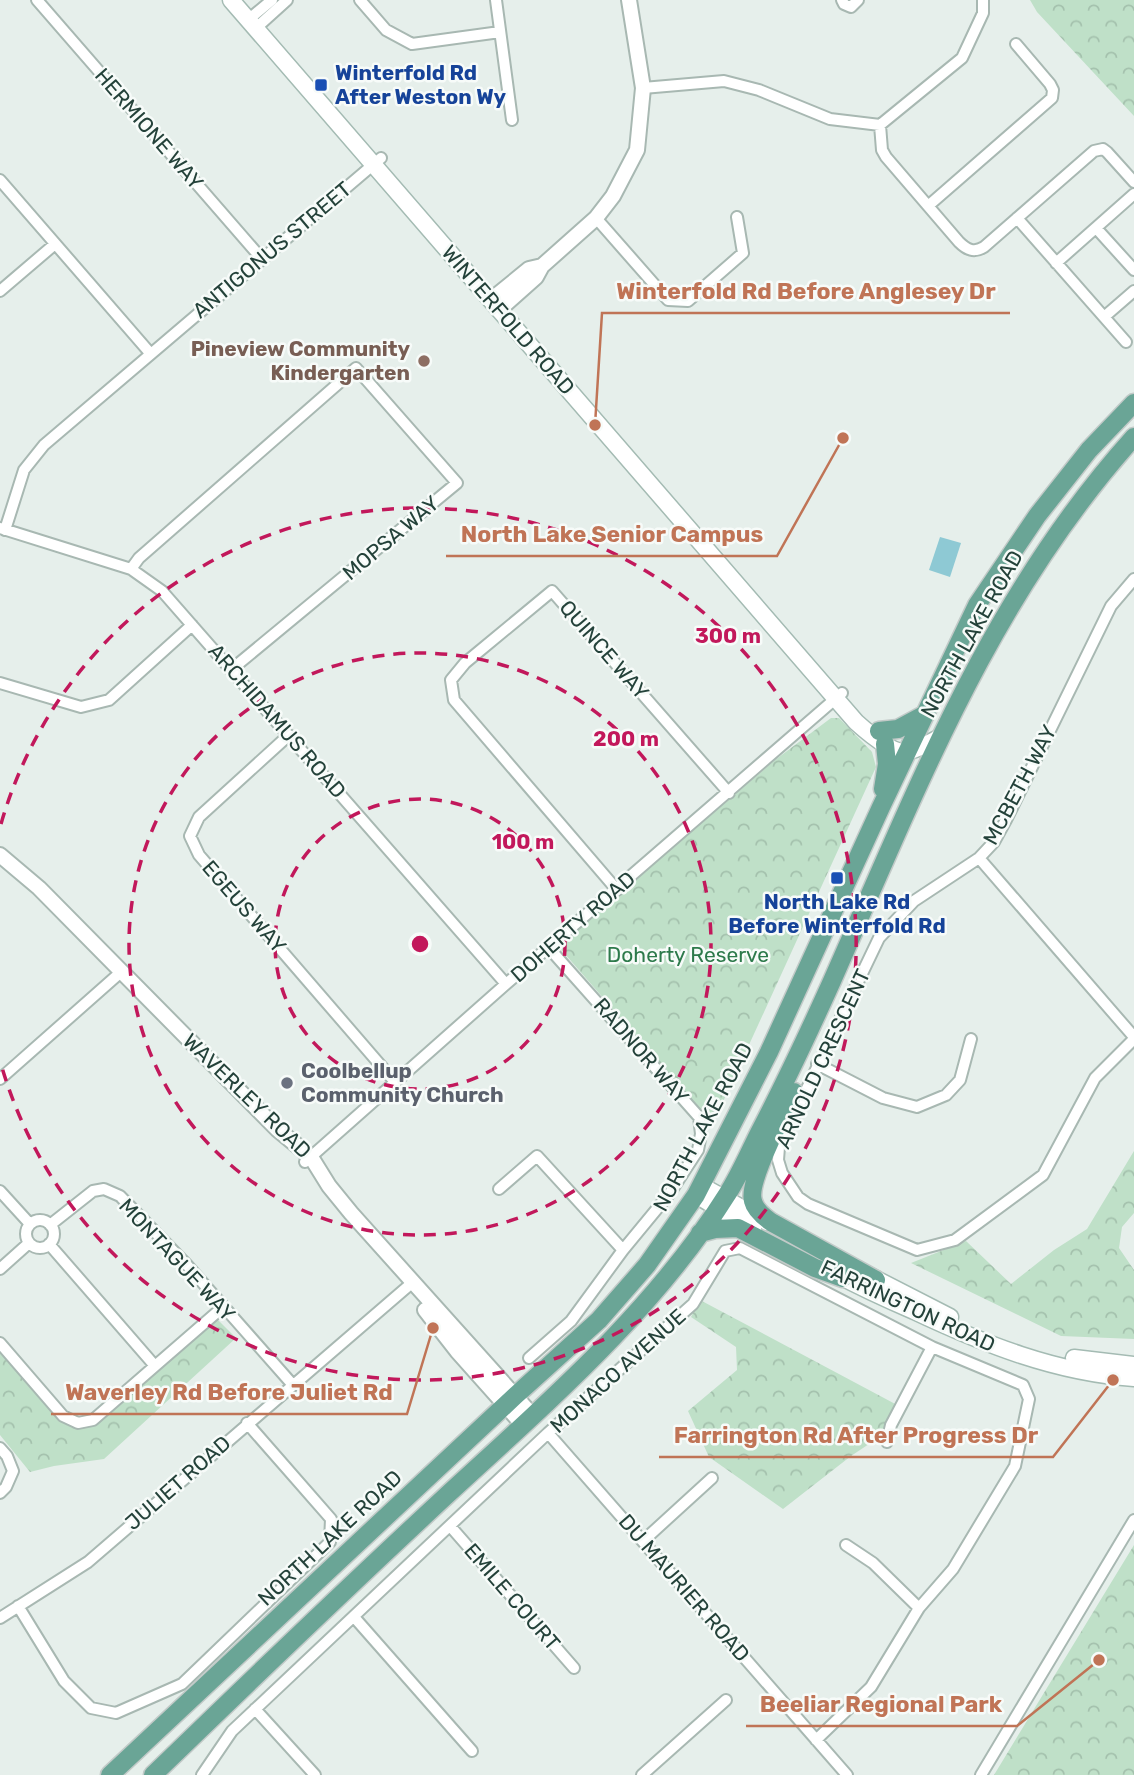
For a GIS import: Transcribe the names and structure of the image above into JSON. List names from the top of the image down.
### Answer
{
  "streets": {
    "main road": ["WINTERFOLD ROAD", "NORTH LAKE ROAD", "FARRINGTON ROAD"],
    "street": [
      "HERMIONE WAY",
      "ANTIGONUS STREET",
      "MOPSA WAY",
      "QUINCE WAY",
      "ARCHIDAMUS ROAD",
      "MCBETH WAY",
      "EGEUS WAY",
      "DOHERTY ROAD",
      "RADNOR WAY",
      "ARNOLD CRESCENT",
      "WAVERLEY ROAD",
      "MONTAGUE WAY",
      "MONACO AVENUE",
      "JULIET ROAD",
      "DU MAURIER ROAD",
      "EMILE COURT"
    ]
  },
  "crossings": [
    ["HERMIONE WAY", "ANTIGONUS STREET"],
    ["ANTIGONUS STREET", "WINTERFOLD ROAD"],
    ["ANTIGONUS STREET", "ARCHIDAMUS ROAD"],
    ["WINTERFOLD ROAD", "NORTH LAKE ROAD"],
    ["WINTERFOLD ROAD", "DOHERTY ROAD"],
    ["MOPSA WAY", "ARCHIDAMUS ROAD"],
    ["NORTH LAKE ROAD", "WAVERLEY ROAD"],
    ["NORTH LAKE ROAD", "FARRINGTON ROAD"],
    ["QUINCE WAY", "DOHERTY ROAD"],
    ["ARCHIDAMUS ROAD", "EGEUS WAY"],
    ["ARCHIDAMUS ROAD", "DOHERTY ROAD"],
    ["MCBETH WAY", "ARNOLD CRESCENT"],
    ["EGEUS WAY", "DOHERTY ROAD"],
    ["DOHERTY ROAD", "RADNOR WAY"],
    ["DOHERTY ROAD", "WAVERLEY ROAD"],
    ["WAVERLEY ROAD", "JULIET ROAD"],
    ["MONTAGUE WAY", "JULIET ROAD"],
    ["MONACO AVENUE", "DU MAURIER ROAD"],
    ["MONACO AVENUE", "EMILE COURT"]
  ],
  "parks": ["Doherty Reserve"],
  "places": {
    "transit": ["Winterfold Rd After Weston Wy", "North Lake Rd Before Winterfold Rd"],
    "other": [
      "Pineview Community Kindergarten",
      "Winterfold Rd Before Anglesey Dr",
      "North Lake Senior Campus",
      "Coolbellup Community Church",
      "Waverley Rd Before Juliet Rd",
      "Farrington Rd After Progress Dr",
      "Beeliar Regional Park"
    ]
  },
  "rings": ["300 m", "200 m", "100 m"]
}
